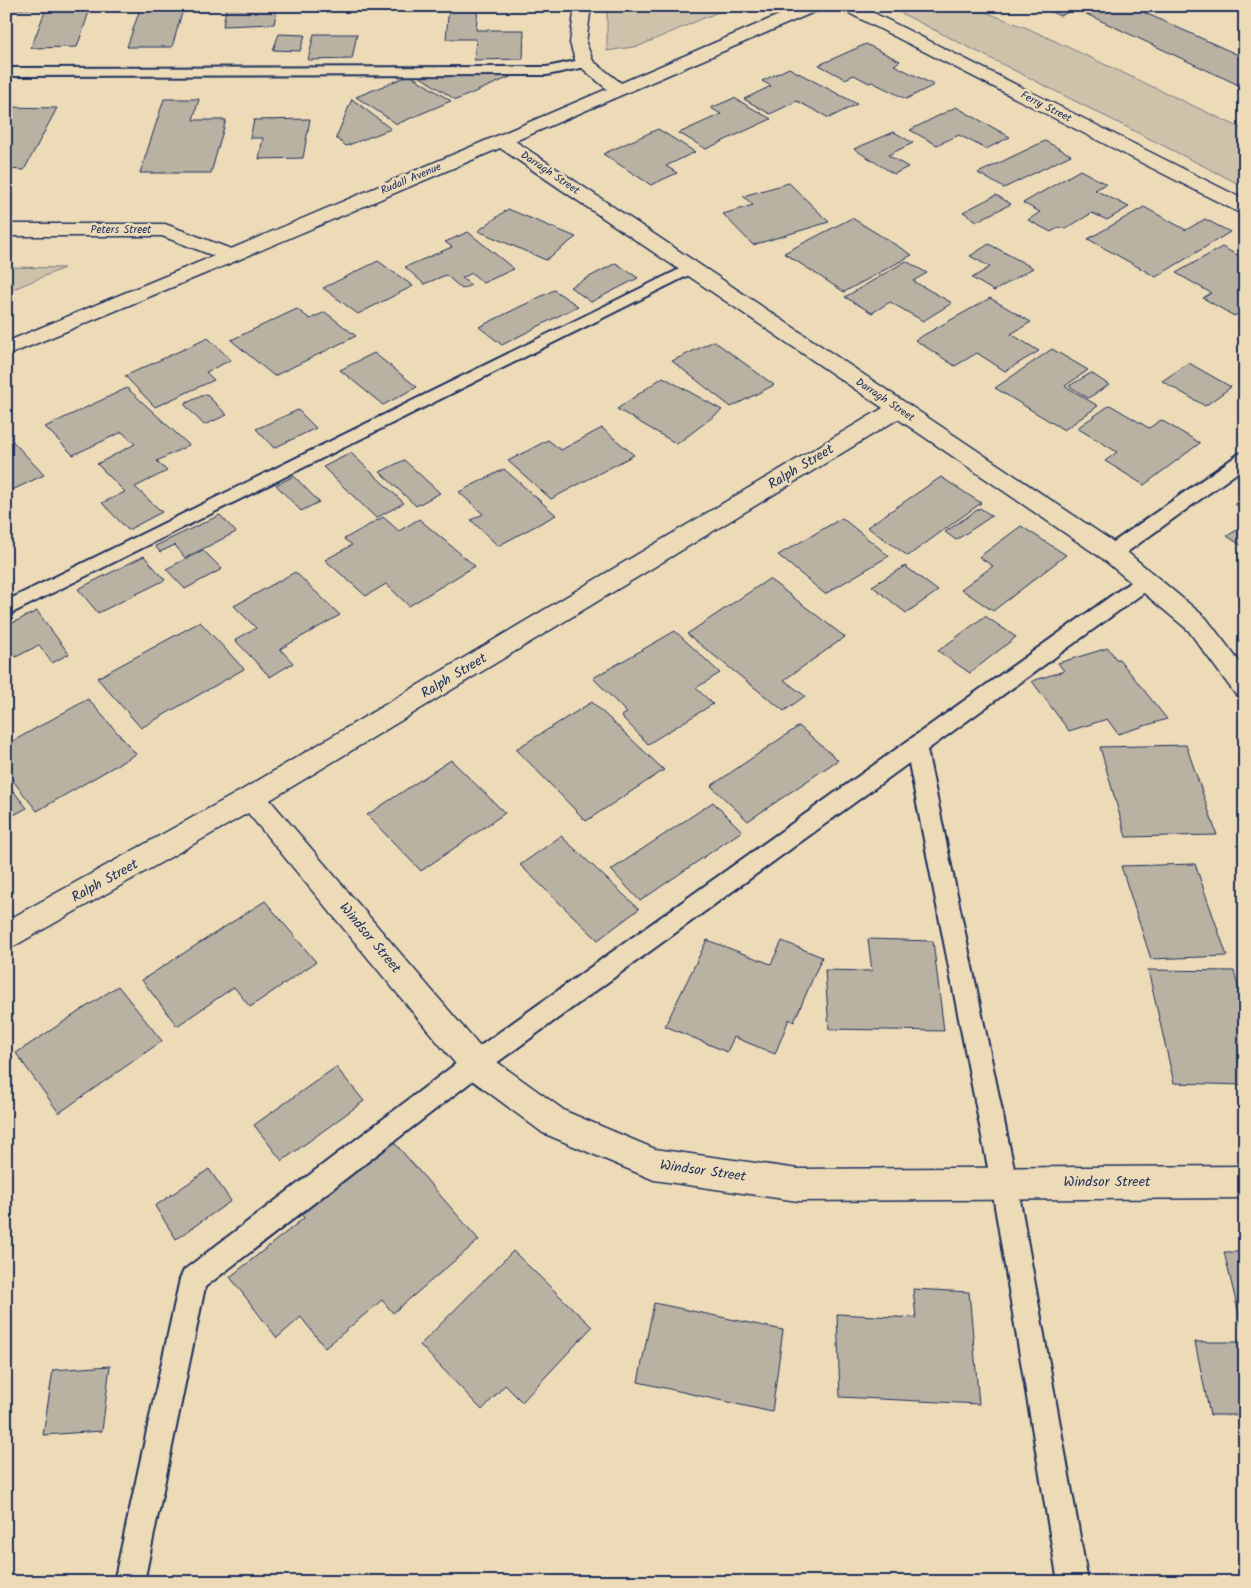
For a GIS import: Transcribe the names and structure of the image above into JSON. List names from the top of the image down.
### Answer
{
  "streets": {
    "street": [
      "Ferry Street",
      "Darragh Street",
      "Rudall Avenue",
      "Peters Street",
      "Ralph Street",
      "Windsor Street"
    ]
  },
  "crossings": [
    ["Darragh Street", "Rudall Avenue"],
    ["Darragh Street", "Ralph Street"],
    ["Rudall Avenue", "Peters Street"],
    ["Ralph Street", "Windsor Street"]
  ]
}
